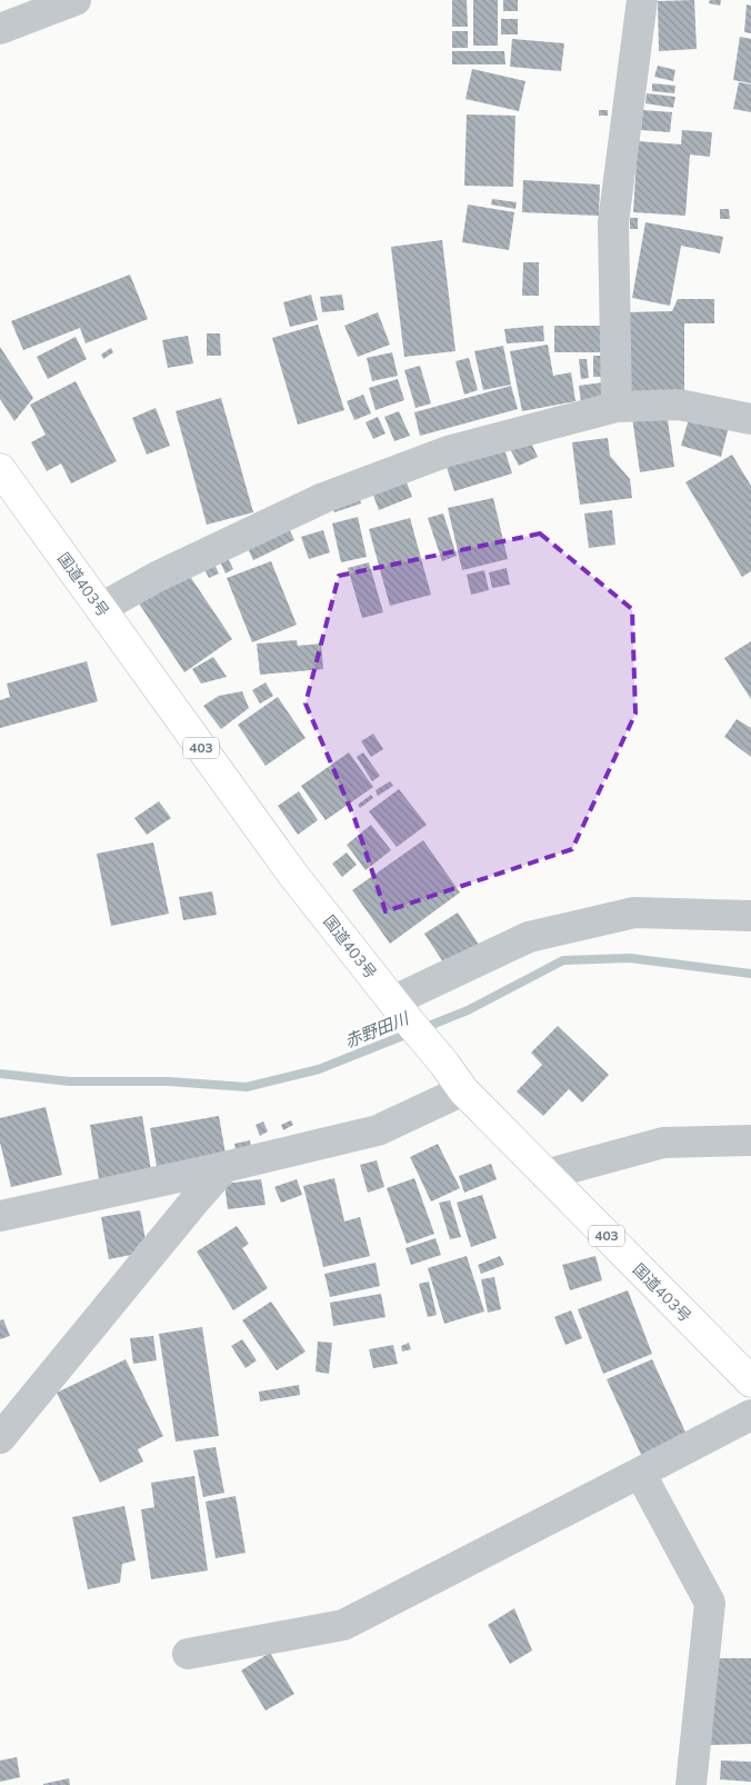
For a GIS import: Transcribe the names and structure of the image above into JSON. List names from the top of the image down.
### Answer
{
  "streets": {
    "highway": ["国道403号", "403"]
  },
  "water": ["赤野田川"]
}
